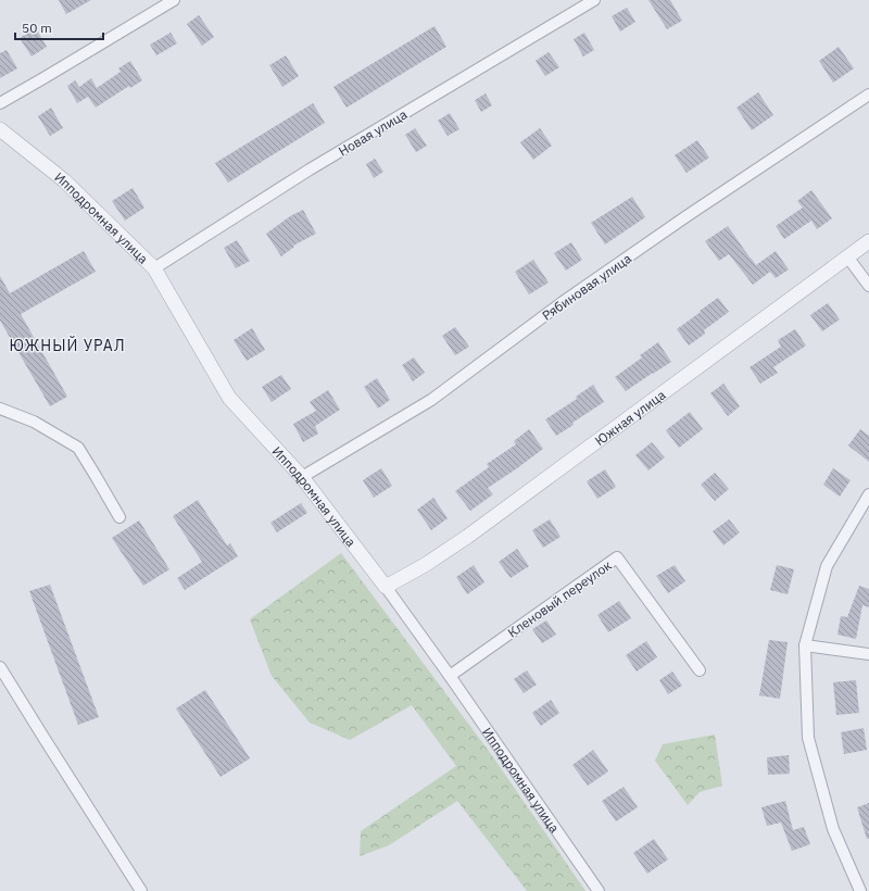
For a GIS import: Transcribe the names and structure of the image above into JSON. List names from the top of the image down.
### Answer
{
  "streets": {
    "street": [
      "Новая улица",
      "Ипподромная улица",
      "Рябиновая улица",
      "Южная улица",
      "Кленовый переулок"
    ]
  },
  "crossings": [
    ["Новая улица", "Ипподромная улица"],
    ["Ипподромная улица", "Рябиновая улица"],
    ["Ипподромная улица", "Южная улица"],
    ["Ипподромная улица", "Кленовый переулок"]
  ],
  "districts": ["ЮЖНЫЙ УРАЛ"],
  "scale_bar": "50 m"
}
